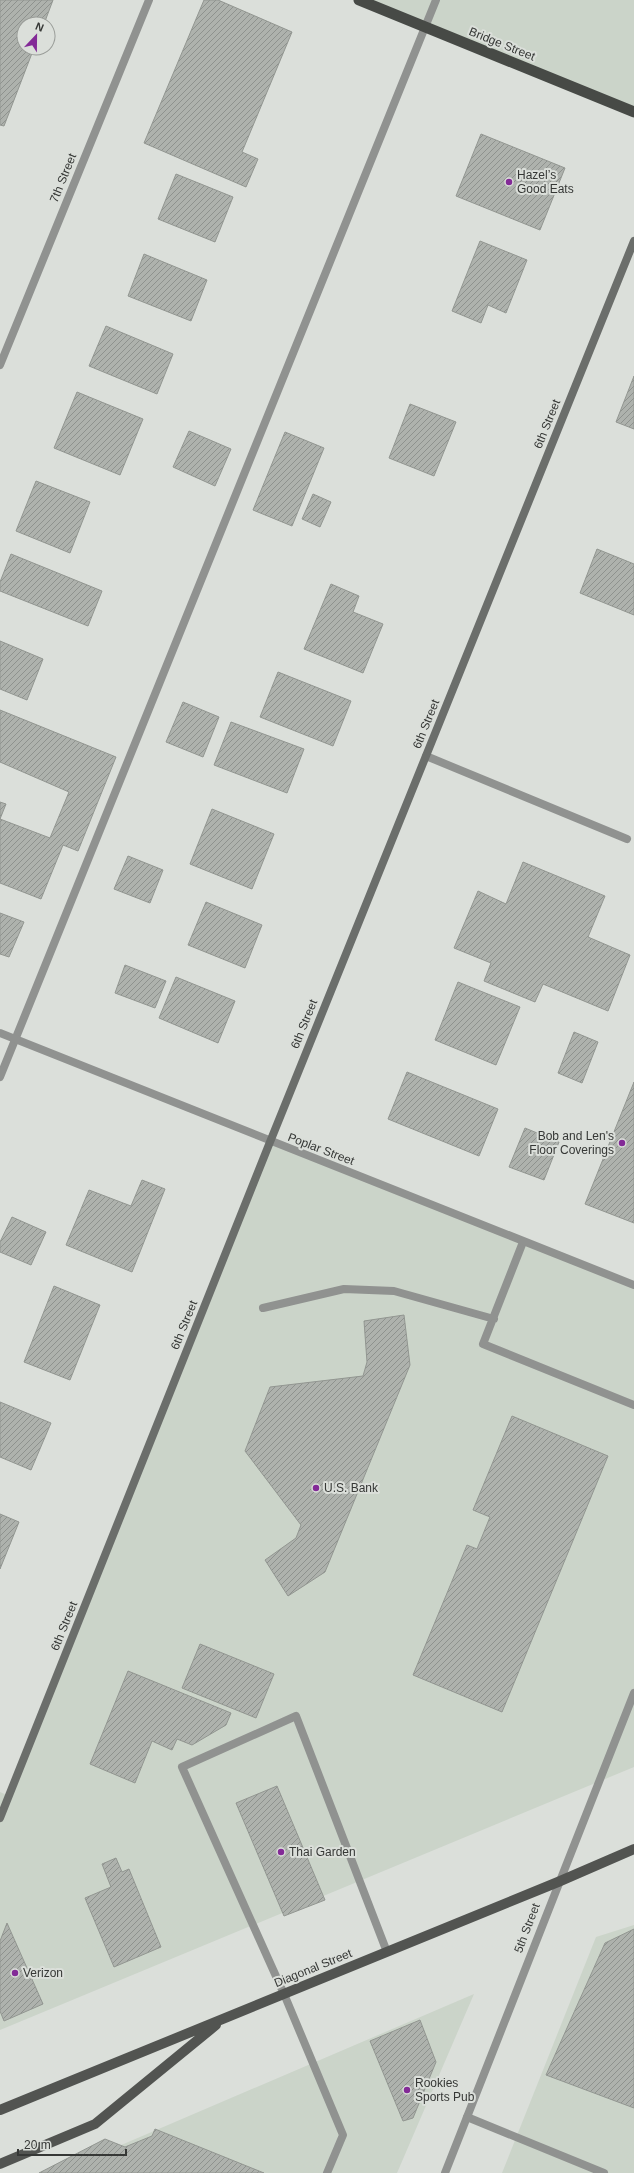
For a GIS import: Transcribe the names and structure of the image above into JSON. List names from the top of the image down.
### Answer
{
  "streets": {
    "highway": ["Bridge Street"],
    "main road": ["6th Street", "Diagonal Street"],
    "street": ["7th Street", "Poplar Street", "5th Street"]
  },
  "crossings": [
    ["6th Street", "Poplar Street"],
    ["5th Street", "Diagonal Street"]
  ],
  "places": [
    "Hazel’s Good Eats",
    "Bob and Len's Floor Coverings",
    "U.S. Bank",
    "Thai Garden",
    "Verizon",
    "Rookies Sports Pub"
  ],
  "scale_bar": "20 m",
  "north": "top"
}
